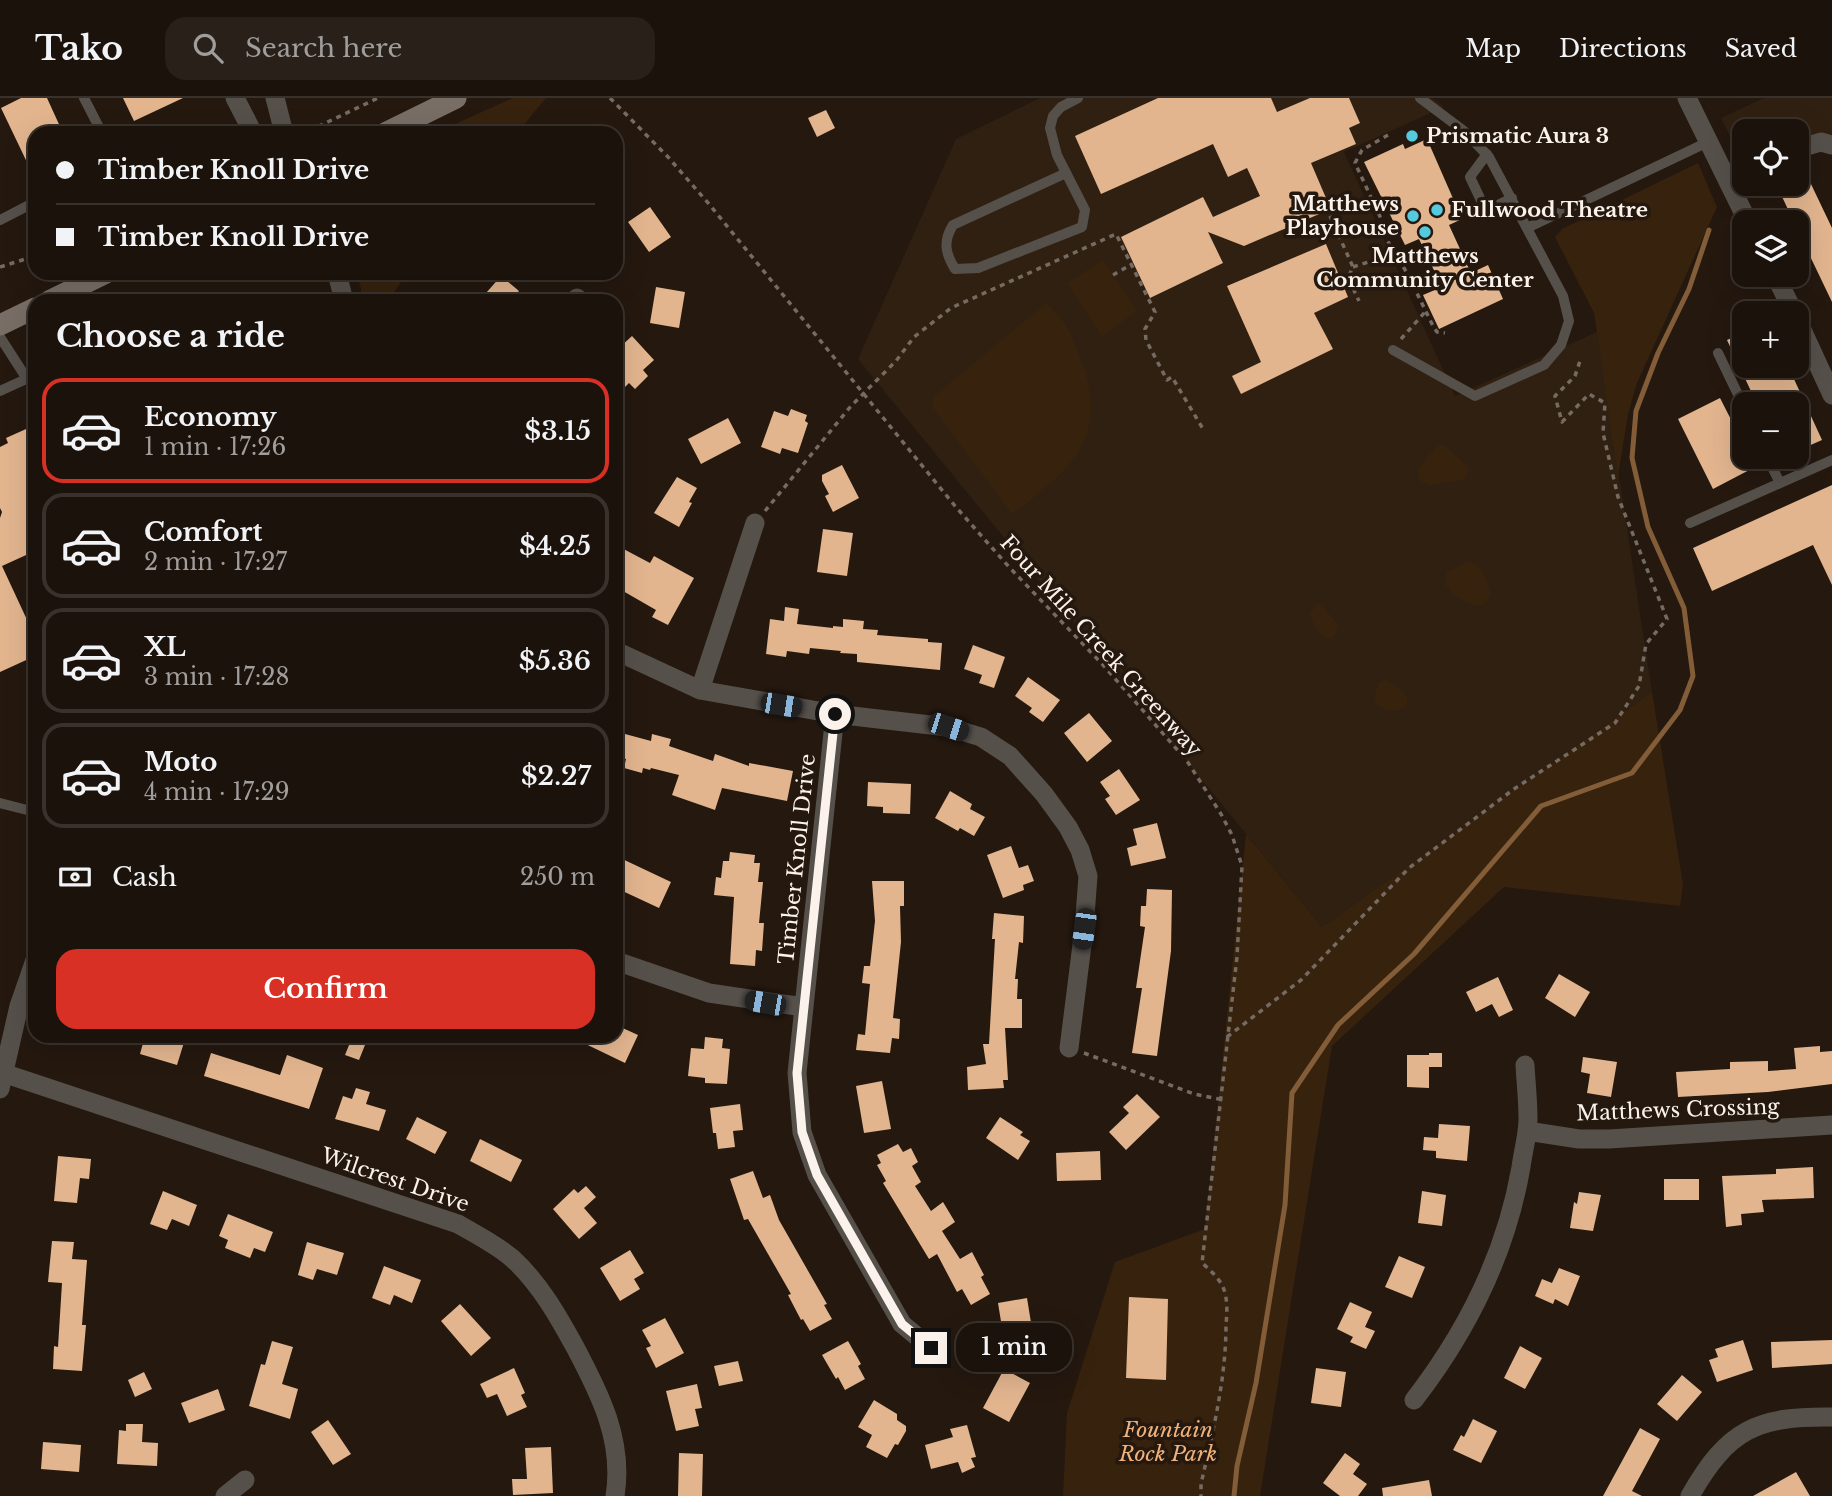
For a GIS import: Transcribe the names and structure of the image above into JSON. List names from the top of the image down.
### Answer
{
  "streets": {
    "street": ["Timber Knoll Drive", "Matthews Crossing", "Wilcrest Drive"],
    "path": ["Four Mile Creek Greenway"]
  },
  "parks": ["Fountain Rock Park"],
  "places": [
    "Prismatic Aura 3",
    "Fullwood Theatre",
    "Matthews Playhouse",
    "Matthews Community Center"
  ],
  "page": {
    "header": "Tako",
    "search": "Search here",
    "nav": ["Map", "Directions", "Saved"],
    "map_buttons": ["+", "−"],
    "banner": ["Timber Knoll Drive", "Timber Knoll Drive"],
    "heading": "Choose a ride",
    "list": [
      {
        "name": "Economy",
        "note": "1 min · 17:26",
        "value": "$3.15"
      },
      {
        "name": "Comfort",
        "note": "2 min · 17:27",
        "value": "$4.25"
      },
      {
        "name": "XL",
        "note": "3 min · 17:28",
        "value": "$5.36"
      },
      {
        "name": "Moto",
        "note": "4 min · 17:29",
        "value": "$2.27"
      }
    ],
    "pay": ["Cash", "250 m"],
    "buttons": "Confirm",
    "bubble": "1 min"
  }
}
